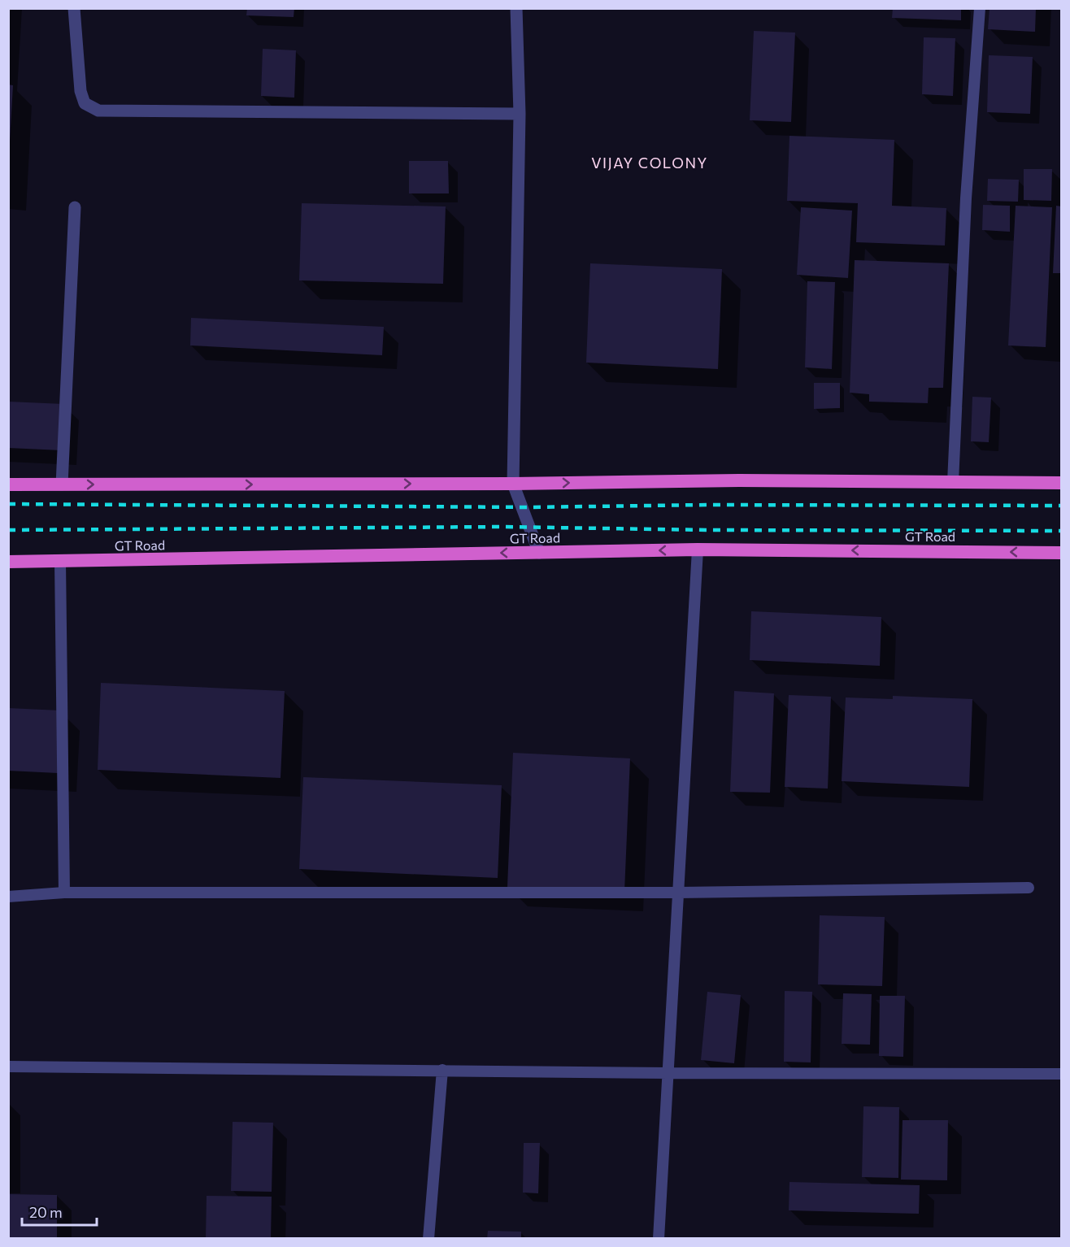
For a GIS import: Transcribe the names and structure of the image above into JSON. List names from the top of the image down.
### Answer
{
  "streets": {
    "highway": ["GT Road"]
  },
  "districts": ["VIJAY COLONY"],
  "scale_bar": "20 m"
}
